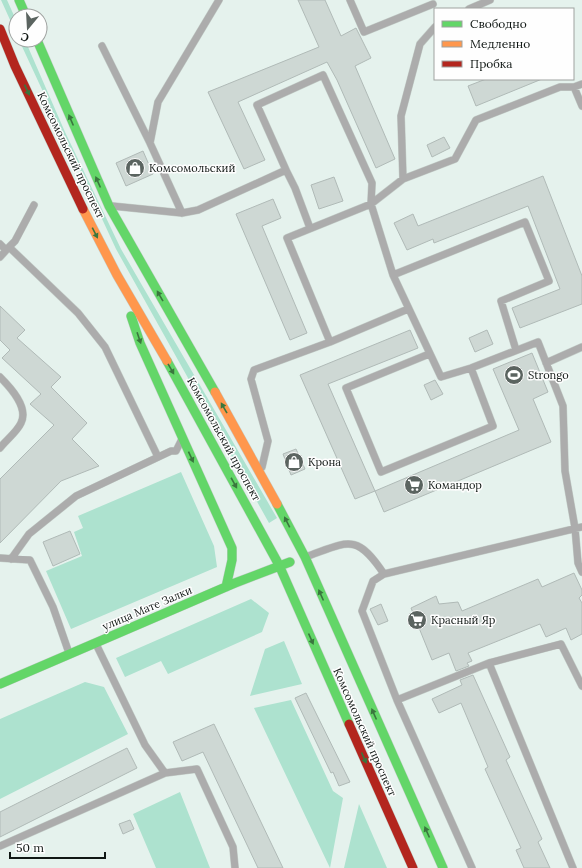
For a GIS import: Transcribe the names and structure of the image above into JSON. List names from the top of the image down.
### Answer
{
  "streets": {
    "main road": ["Комсомольский проспект", "улица Мате Залки"]
  },
  "crossings": [
    ["Комсомольский проспект", "улица Мате Залки"]
  ],
  "places": {
    "shop": ["Комсомольский", "Крона"],
    "sports": ["Strongo"],
    "supermarket": ["Командор", "Красный Яр"]
  },
  "legend": ["Свободно", "Медленно", "Пробка"],
  "scale_bar": "50 m",
  "north": "bottom"
}
